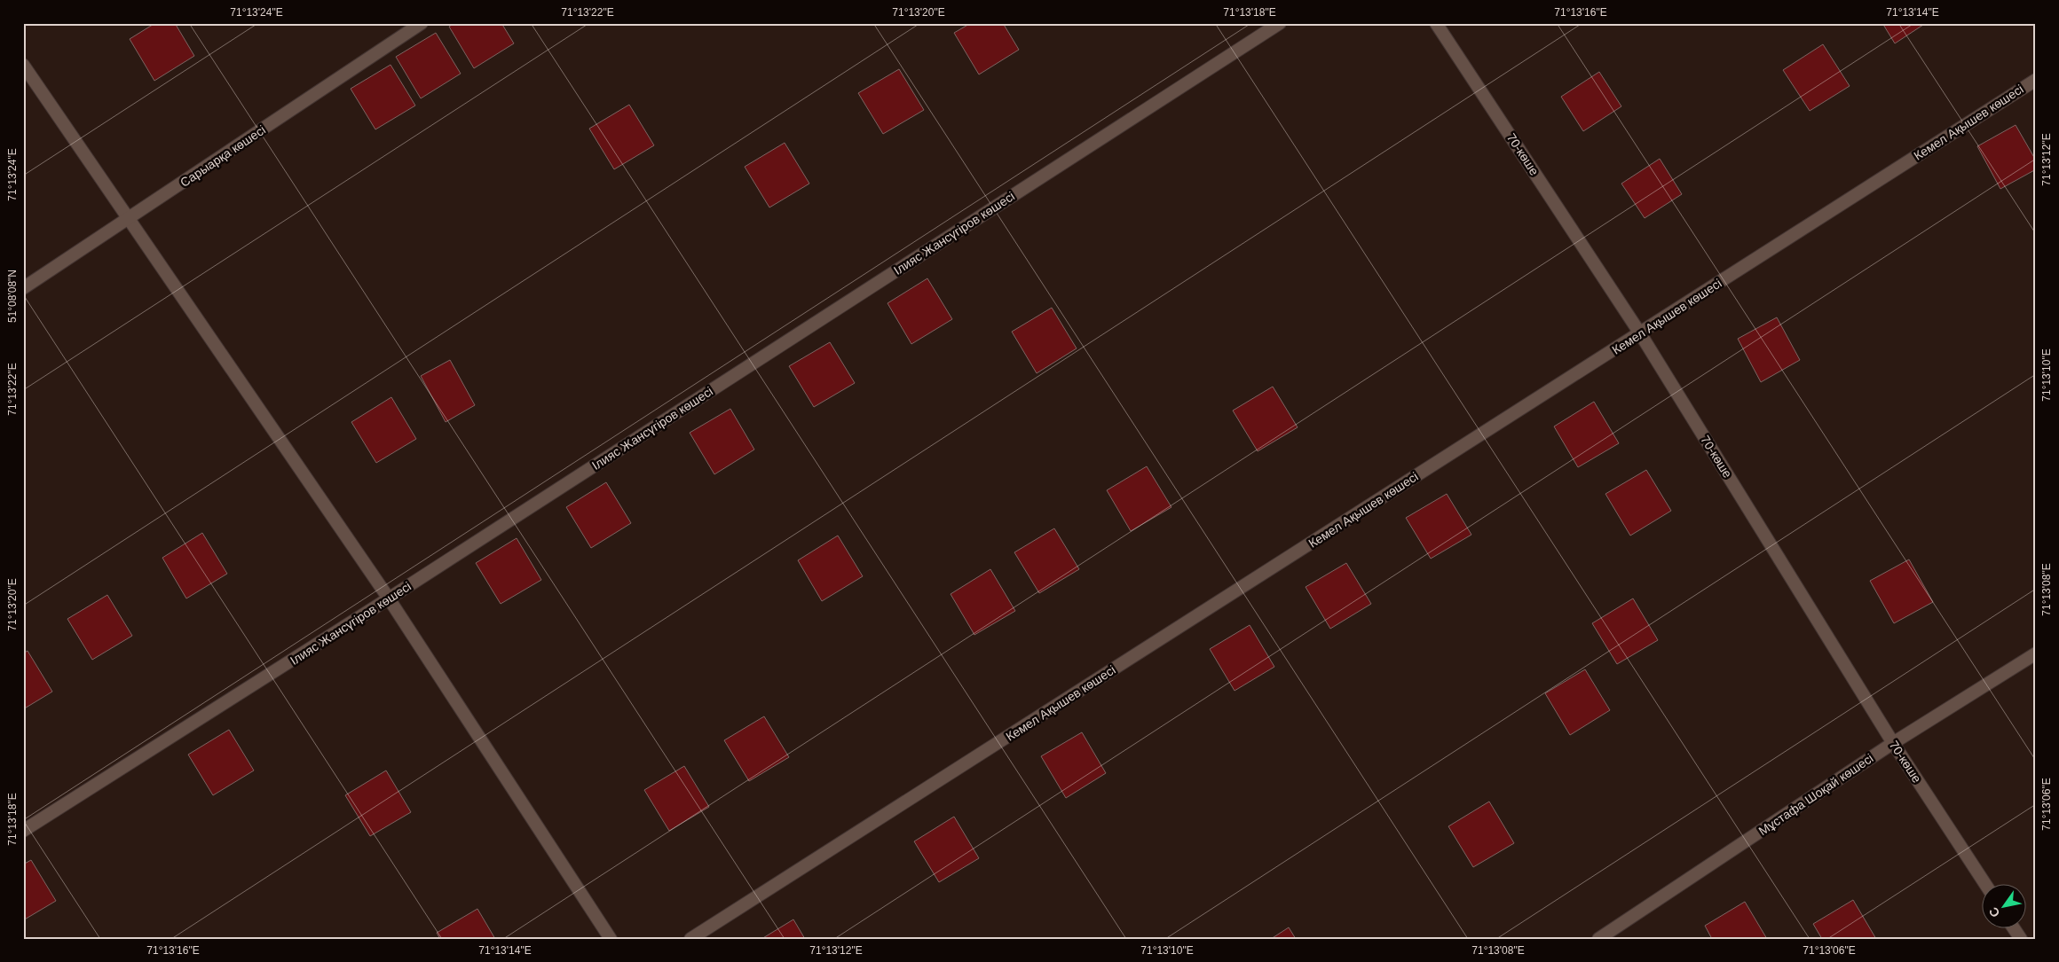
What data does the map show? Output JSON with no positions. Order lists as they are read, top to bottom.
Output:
{
  "streets": {
    "street": [
      "Кемел Ақышев көшесі",
      "70-көше",
      "Сарыарқа көшесі",
      "Ілияс Жансүгіров көшесі",
      "Мұстафа Шоқай көшесі"
    ]
  },
  "crossings": [
    ["Кемел Ақышев көшесі", "70-көше"],
    ["70-көше", "Мұстафа Шоқай көшесі"]
  ],
  "north": "bottom left",
  "coordinates": [
    "71°13'24\"E",
    "71°13'22\"E",
    "71°13'20\"E",
    "71°13'18\"E",
    "71°13'16\"E",
    "71°13'14\"E",
    "71°13'12\"E",
    "51°08'08\"N",
    "71°13'10\"E",
    "71°13'08\"E",
    "71°13'06\"E"
  ]
}
